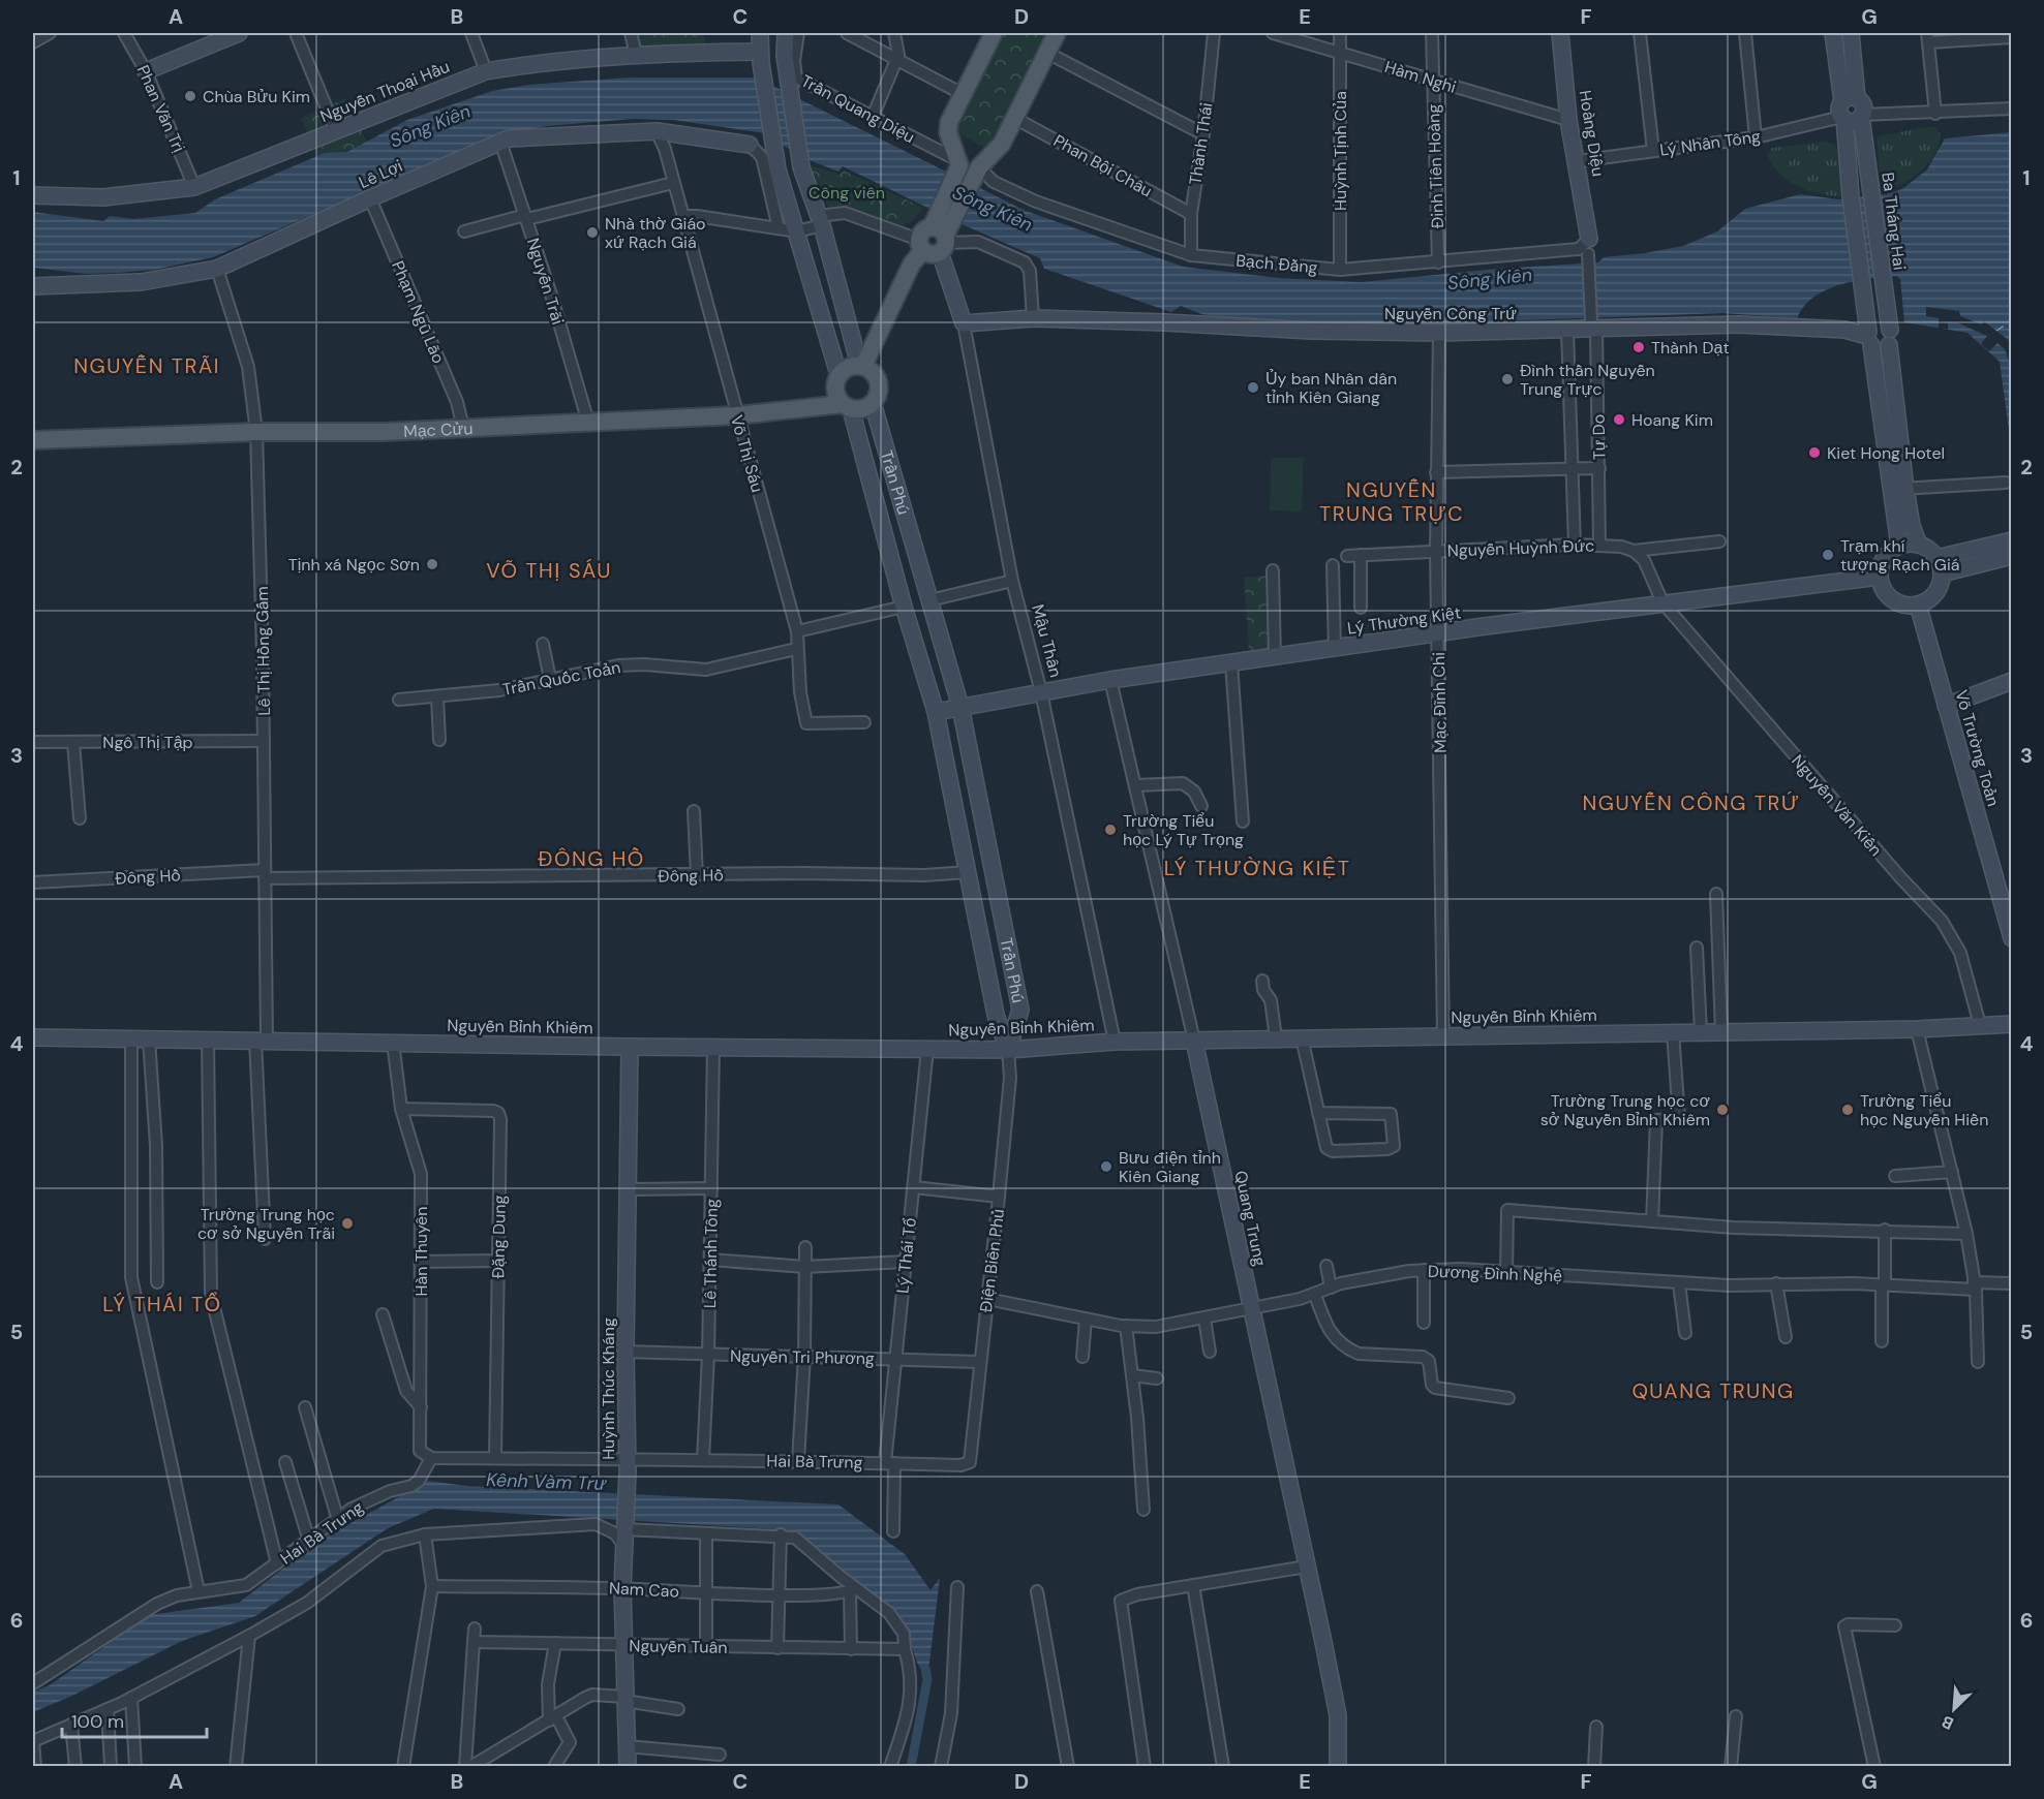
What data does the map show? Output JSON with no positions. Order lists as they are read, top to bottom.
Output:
{
  "streets": {
    "main road": ["Mạc Cửu", "Trần Phú"],
    "street": [
      "Hàm Nghi",
      "Nguyễn Thoại Hầu",
      "Phan Văn Trị",
      "Trần Quang Diệu",
      "Hoàng Diệu",
      "Lý Nhân Tông",
      "Thành Thái",
      "Huỳnh Tịnh Của",
      "Phan Bội Châu",
      "Đinh Tiên Hoàng",
      "Lê Lợi",
      "Ba Tháng Hai",
      "Bạch Đằng",
      "Nguyễn Trãi",
      "Phạm Ngũ Lão",
      "Nguyễn Công Trứ",
      "Tự Do",
      "Võ Thị Sáu",
      "Nguyễn Huỳnh Đức",
      "Lý Thường Kiệt",
      "Mậu Thân",
      "Lê Thị Hồng Gấm",
      "Trần Quốc Toản",
      "Mạc Đĩnh Chi",
      "Ngô Thị Tập",
      "Võ Trường Toản",
      "Nguyễn Văn Kiến",
      "Đông Hồ",
      "Nguyễn Bỉnh Khiêm",
      "Quang Trung",
      "Đặng Dung",
      "Hàn Thuyên",
      "Lê Thánh Tông",
      "Lý Thái Tổ",
      "Điện Biên Phủ",
      "Dương Đình Nghệ",
      "Nguyễn Tri Phương",
      "Huỳnh Thúc Kháng",
      "Hai Bà Trưng",
      "Nam Cao",
      "Nguyễn Tuân"
    ]
  },
  "crossings": [
    ["Hàm Nghi", "Hoàng Diệu"],
    ["Hàm Nghi", "Huỳnh Tịnh Của"],
    ["Hàm Nghi", "Đinh Tiên Hoàng"],
    ["Nguyễn Thoại Hầu", "Phan Văn Trị"],
    ["Nguyễn Thoại Hầu", "Trần Phú"],
    ["Hoàng Diệu", "Lý Nhân Tông"],
    ["Hoàng Diệu", "Bạch Đằng"],
    ["Hoàng Diệu", "Tự Do"],
    ["Lý Nhân Tông", "Ba Tháng Hai"],
    ["Thành Thái", "Phan Bội Châu"],
    ["Thành Thái", "Bạch Đằng"],
    ["Huỳnh Tịnh Của", "Bạch Đằng"],
    ["Đinh Tiên Hoàng", "Bạch Đằng"],
    ["Lê Lợi", "Nguyễn Trãi"],
    ["Lê Lợi", "Phạm Ngũ Lão"],
    ["Lê Lợi", "Võ Thị Sáu"],
    ["Lê Lợi", "Lê Thị Hồng Gấm"],
    ["Ba Tháng Hai", "Lý Thường Kiệt"],
    ["Ba Tháng Hai", "Võ Trường Toản"],
    ["Bạch Đằng", "Tự Do"],
    ["Nguyễn Trãi", "Mạc Cửu"],
    ["Phạm Ngũ Lão", "Mạc Cửu"],
    ["Nguyễn Công Trứ", "Tự Do"],
    ["Nguyễn Công Trứ", "Mậu Thân"],
    ["Nguyễn Công Trứ", "Mạc Đĩnh Chi"],
    ["Mạc Cửu", "Võ Thị Sáu"],
    ["Mạc Cửu", "Trần Phú"],
    ["Mạc Cửu", "Lê Thị Hồng Gấm"],
    ["Tự Do", "Nguyễn Huỳnh Đức"],
    ["Võ Thị Sáu", "Trần Quốc Toản"],
    ["Trần Phú", "Lý Thường Kiệt"],
    ["Trần Phú", "Đông Hồ"],
    ["Trần Phú", "Nguyễn Bỉnh Khiêm"],
    ["Trần Phú", "Điện Biên Phủ"],
    ["Nguyễn Huỳnh Đức", "Mạc Đĩnh Chi"],
    ["Lý Thường Kiệt", "Mậu Thân"],
    ["Lý Thường Kiệt", "Mạc Đĩnh Chi"],
    ["Lý Thường Kiệt", "Võ Trường Toản"],
    ["Lý Thường Kiệt", "Nguyễn Văn Kiến"],
    ["Lý Thường Kiệt", "Quang Trung"],
    ["Mậu Thân", "Nguyễn Bỉnh Khiêm"],
    ["Lê Thị Hồng Gấm", "Ngô Thị Tập"],
    ["Lê Thị Hồng Gấm", "Đông Hồ"],
    ["Lê Thị Hồng Gấm", "Nguyễn Bỉnh Khiêm"],
    ["Mạc Đĩnh Chi", "Nguyễn Bỉnh Khiêm"],
    ["Nguyễn Văn Kiến", "Nguyễn Bỉnh Khiêm"],
    ["Nguyễn Bỉnh Khiêm", "Quang Trung"],
    ["Nguyễn Bỉnh Khiêm", "Hàn Thuyên"],
    ["Nguyễn Bỉnh Khiêm", "Lê Thánh Tông"],
    ["Nguyễn Bỉnh Khiêm", "Lý Thái Tổ"],
    ["Nguyễn Bỉnh Khiêm", "Điện Biên Phủ"],
    ["Nguyễn Bỉnh Khiêm", "Huỳnh Thúc Kháng"],
    ["Quang Trung", "Dương Đình Nghệ"],
    ["Đặng Dung", "Hàn Thuyên"],
    ["Đặng Dung", "Hai Bà Trưng"],
    ["Hàn Thuyên", "Hai Bà Trưng"],
    ["Lê Thánh Tông", "Nguyễn Tri Phương"],
    ["Lê Thánh Tông", "Hai Bà Trưng"],
    ["Lý Thái Tổ", "Nguyễn Tri Phương"],
    ["Lý Thái Tổ", "Hai Bà Trưng"],
    ["Điện Biên Phủ", "Dương Đình Nghệ"],
    ["Điện Biên Phủ", "Nguyễn Tri Phương"],
    ["Điện Biên Phủ", "Hai Bà Trưng"],
    ["Nguyễn Tri Phương", "Huỳnh Thúc Kháng"],
    ["Huỳnh Thúc Kháng", "Hai Bà Trưng"],
    ["Huỳnh Thúc Kháng", "Nam Cao"],
    ["Huỳnh Thúc Kháng", "Nguyễn Tuân"]
  ],
  "districts": [
    "NGUYỄN TRÃI",
    "NGUYỄN TRUNG TRỰC",
    "VÕ THỊ SÁU",
    "NGUYỄN CÔNG TRỨ",
    "ĐÔNG HỒ",
    "LÝ THƯỜNG KIỆT",
    "LÝ THÁI TỔ",
    "QUANG TRUNG"
  ],
  "water": ["Sông Kiên", "Kênh Vàm Trư"],
  "parks": ["Công viên"],
  "places": [
    "Chùa Bửu Kim",
    "Nhà thờ Giáo xứ Rạch Giá",
    "Thành Dạt",
    "Đình thần Nguyễn Trung Trực",
    "Ủy ban Nhân dân tỉnh Kiên Giang",
    "Hoang Kim",
    "Kiet Hong Hotel",
    "Trạm khí tượng Rạch Giá",
    "Tịnh xá Ngọc Sơn",
    "Trường Tiểu học Lý Tự Trọng",
    "Trường Trung học cơ sở Nguyễn Bỉnh Khiêm",
    "Trường Tiểu học Nguyễn Hiền",
    "Bưu điện tỉnh Kiên Giang",
    "Trường Trung học cơ sở Nguyễn Trãi"
  ],
  "scale_bar": "100 m",
  "north": "bottom left",
  "grid": {
    "columns": [
      "A",
      "B",
      "C",
      "D",
      "E",
      "F",
      "G"
    ],
    "rows": [
      "1",
      "2",
      "3",
      "4",
      "5",
      "6"
    ]
  }
}
